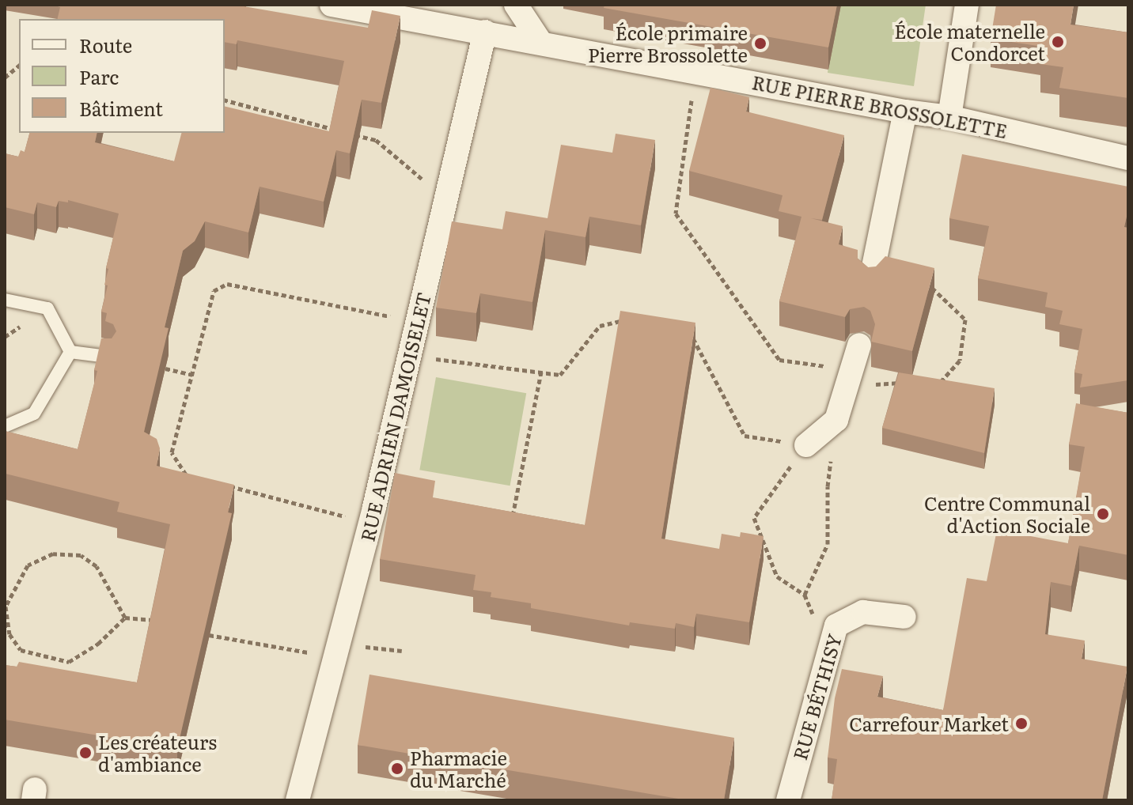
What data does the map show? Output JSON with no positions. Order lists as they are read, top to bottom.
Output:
{
  "streets": {
    "street": ["RUE PIERRE BROSSOLETTE", "RUE ADRIEN DAMOISELET", "RUE BÉTHISY"]
  },
  "crossings": [
    ["RUE PIERRE BROSSOLETTE", "RUE ADRIEN DAMOISELET"]
  ],
  "places": [
    "École maternelle Condorcet",
    "École primaire Pierre Brossolette",
    "Centre Communal d'Action Sociale",
    "Carrefour Market",
    "Les créateurs d'ambiance",
    "Pharmacie du Marché"
  ],
  "legend": ["Route", "Parc", "Bâtiment"]
}
